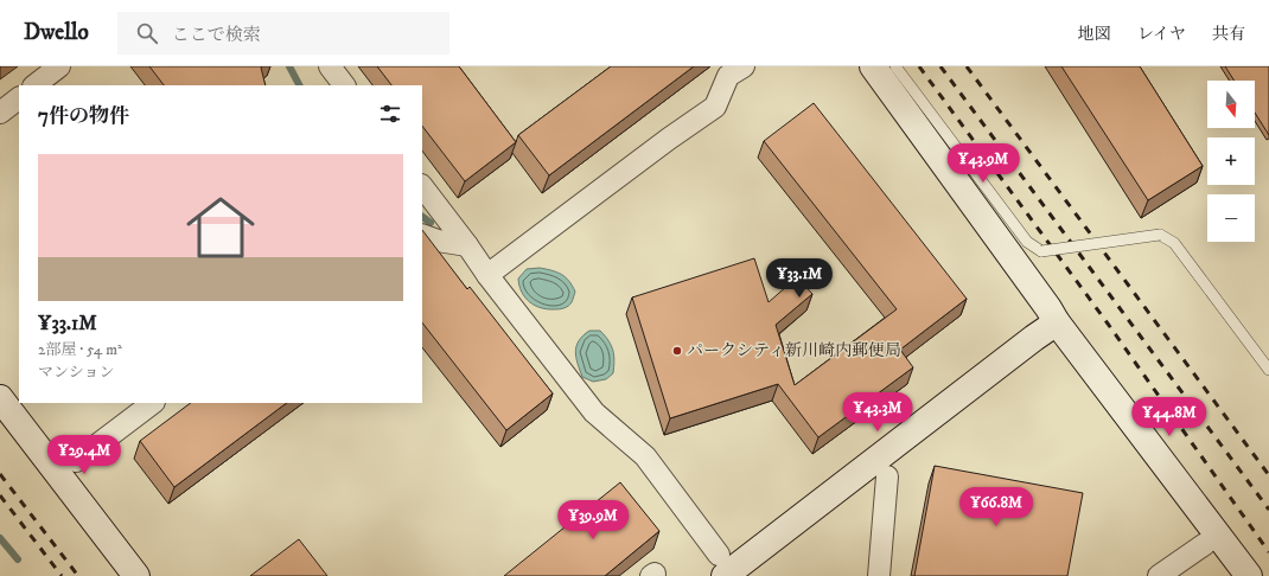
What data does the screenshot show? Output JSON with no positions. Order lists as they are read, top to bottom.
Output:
{
  "places": ["パークシティ新川崎内郵便局"],
  "north": "bottom",
  "page": {
    "header": "Dwello",
    "search": "ここで検索",
    "nav": ["地図", "レイヤ", "共有"],
    "map_buttons": ["+", "−"],
    "heading": "7件の物件",
    "list": [
      {
        "name": "¥33.1M",
        "note": "2部屋 · 54 m² · マンション"
      }
    ],
    "price": [
      "¥43.9M",
      "¥33.1M",
      "¥43.3M",
      "¥44.8M",
      "¥29.4M",
      "¥66.8M",
      "¥39.9M"
    ]
  }
}
